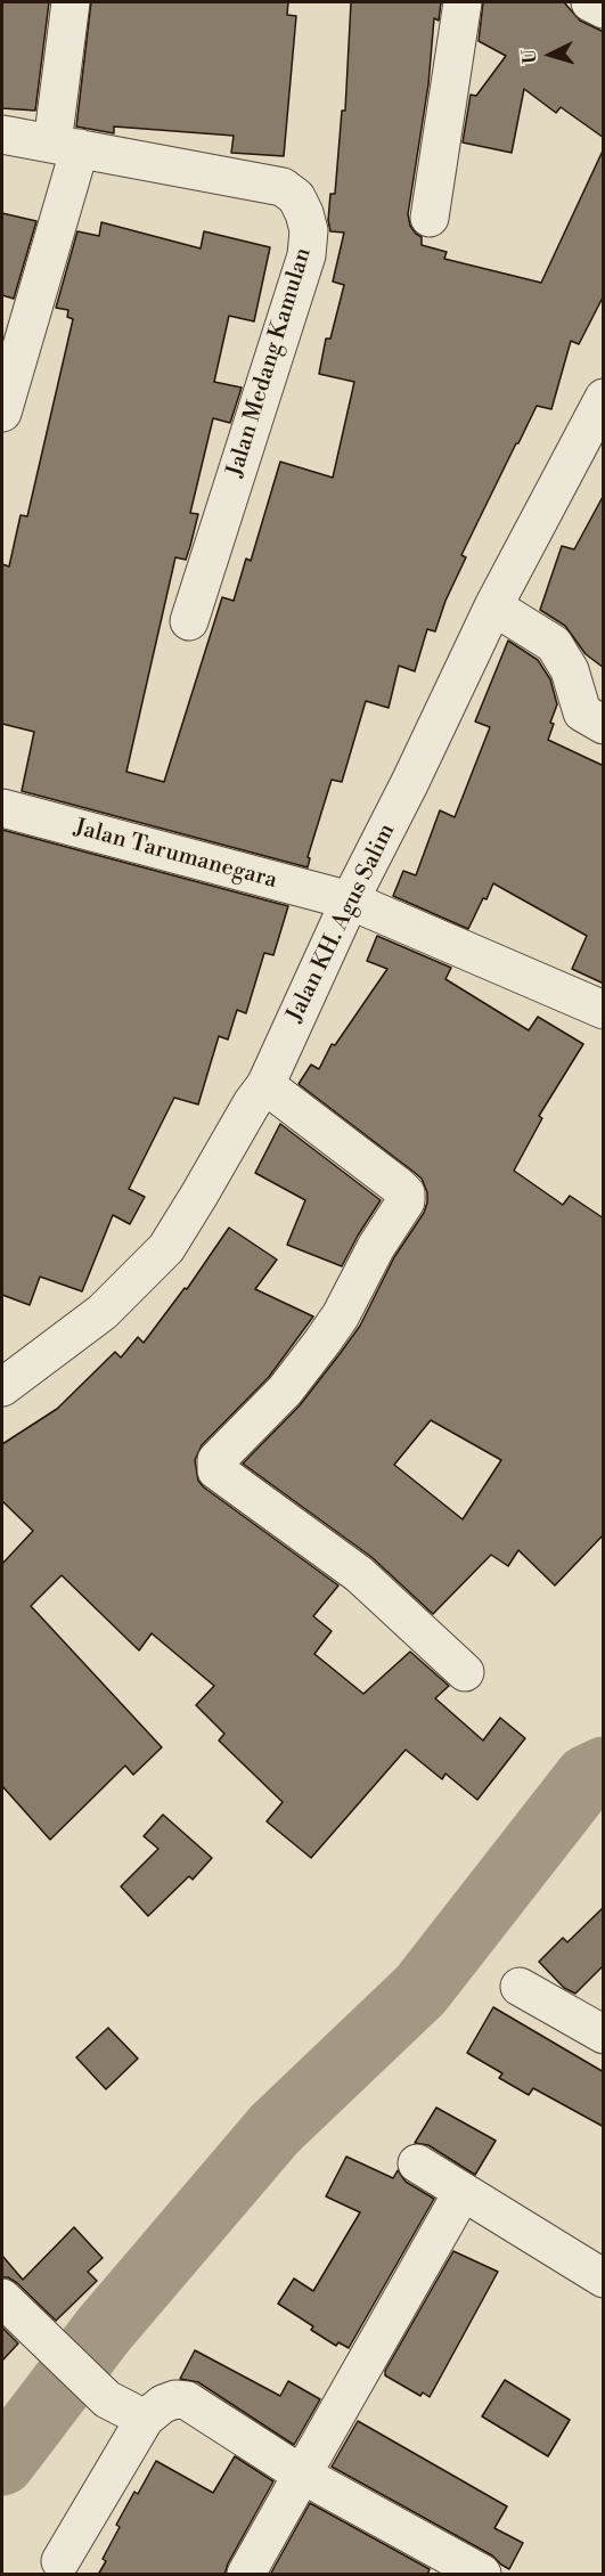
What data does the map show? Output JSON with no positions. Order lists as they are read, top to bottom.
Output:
{
  "streets": {
    "street": ["Jalan Medang Kamulan", "Jalan Tarumanegara", "Jalan KH. Agus Salim"]
  },
  "crossings": [
    ["Jalan Tarumanegara", "Jalan KH. Agus Salim"]
  ],
  "north": "left"
}
